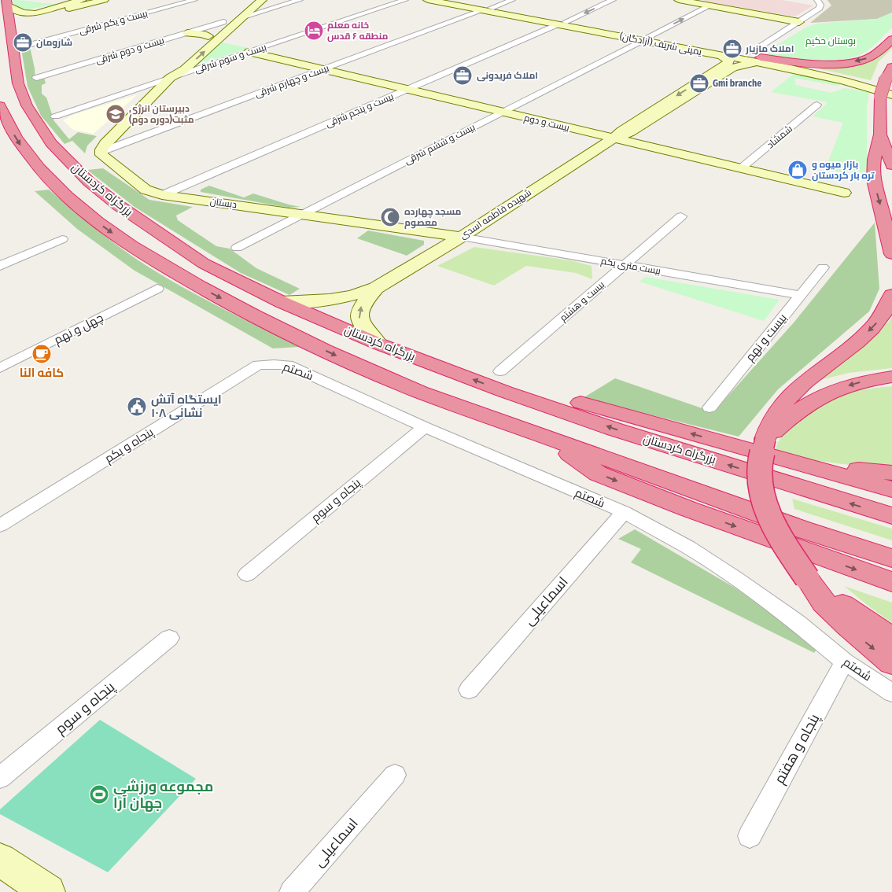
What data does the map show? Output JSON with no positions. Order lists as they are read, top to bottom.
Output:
{
  "streets": {
    "highway": ["بزرگراه کردستان"],
    "street": [
      "بیست و یکم شرقی",
      "یمینی شریف (آزادگان)",
      "بیست و دوم شرقی",
      "بیست و سوم شرقی",
      "بیست و چهارم شرقی",
      "بیست و پنجم شرقی",
      "بیست و دوم",
      "شمشاد",
      "بیست و ششم شرقی",
      "دبستان",
      "شهیده فاطمه اسدی",
      "بیست متری یکم",
      "بیست و هشتم",
      "چهل و نهم",
      "بیست و نهم",
      "شصتم",
      "پنجاه و یکم",
      "پنجاه و سوم",
      "اسماعیلی",
      "پنجاه و هفتم"
    ]
  },
  "crossings": [
    ["یمینی شریف (آزادگان)", "بیست و چهارم شرقی"],
    ["یمینی شریف (آزادگان)", "بیست و پنجم شرقی"],
    ["یمینی شریف (آزادگان)", "بیست و ششم شرقی"],
    ["یمینی شریف (آزادگان)", "شهیده فاطمه اسدی"],
    ["بیست و سوم شرقی", "بیست و دوم"],
    ["بیست و چهارم شرقی", "بیست و دوم"],
    ["بیست و چهارم شرقی", "دبستان"],
    ["بیست و پنجم شرقی", "بیست و دوم"],
    ["بیست و پنجم شرقی", "دبستان"],
    ["بیست و دوم", "شمشاد"],
    ["بیست و دوم", "بیست و ششم شرقی"],
    ["بیست و دوم", "شهیده فاطمه اسدی"],
    ["بیست و ششم شرقی", "دبستان"],
    ["دبستان", "شهیده فاطمه اسدی"],
    ["دبستان", "بیست متری یکم"],
    ["شهیده فاطمه اسدی", "بیست متری یکم"],
    ["بیست متری یکم", "بیست و هشتم"],
    ["بیست متری یکم", "بیست و نهم"],
    ["شصتم", "پنجاه و یکم"],
    ["شصتم", "پنجاه و سوم"],
    ["شصتم", "اسماعیلی"],
    ["شصتم", "پنجاه و هفتم"]
  ],
  "parks": ["بوستان حکیم"],
  "places": {
    "hotel": ["خانه معلم منطقه ۶ قدس"],
    "office": [
      "شارومان",
      "املاک مازیار",
      "املاک فریدونی",
      "Gmi branche"
    ],
    "school or university": ["دبیرستان انرژی مثبت(دوره دوم)"],
    "shop": ["بازار میوه و تره بار کردستان"],
    "mosque": ["مسجد چهارده معصوم"],
    "cafe": ["کافه النا"],
    "public building": ["ایستگاه آتش نشانی ۱۰۸"],
    "sports": ["مجموعه ورزشی جهان آرا"]
  }
}
